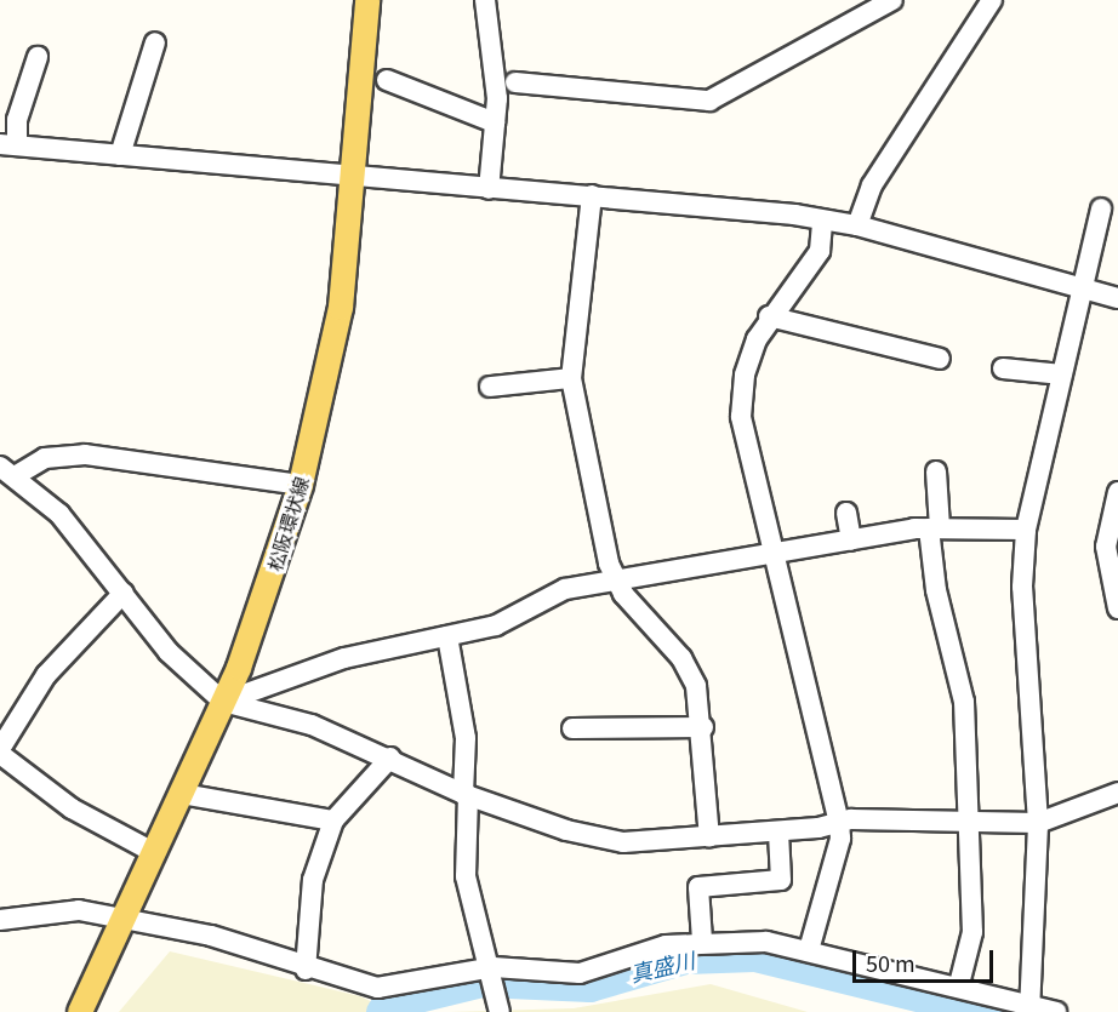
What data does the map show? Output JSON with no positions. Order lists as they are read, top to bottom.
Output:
{
  "streets": {
    "main road": ["松阪環状線"]
  },
  "water": ["真盛川"],
  "scale_bar": "50 m"
}
